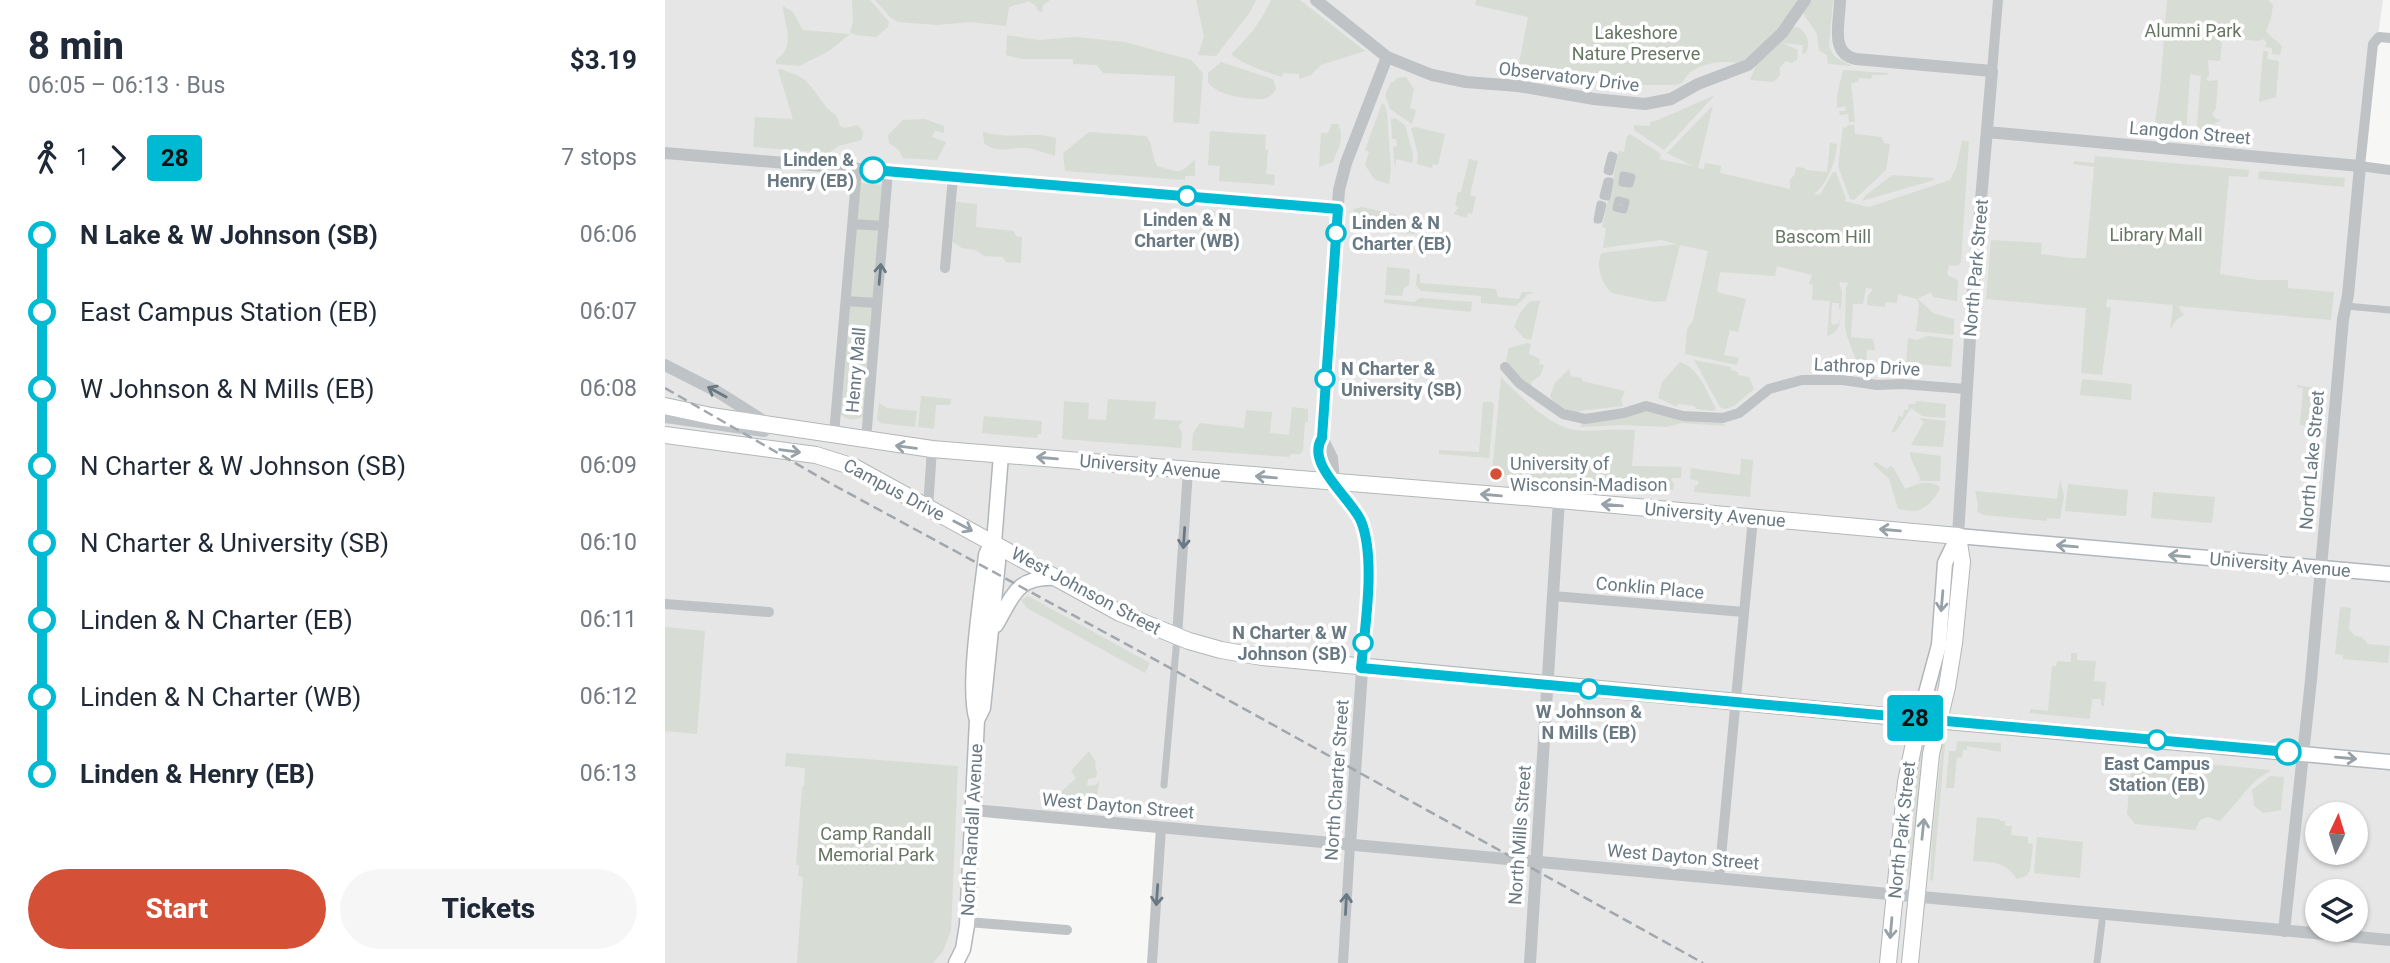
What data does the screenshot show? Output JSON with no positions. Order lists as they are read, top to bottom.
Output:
{
  "streets": {
    "main road": [
      "North Park Street",
      "University Avenue",
      "Campus Drive",
      "West Johnson Street",
      "North Randall Avenue"
    ],
    "street": [
      "Observatory Drive",
      "Langdon Street",
      "Lathrop Drive",
      "Henry Mall",
      "North Lake Street",
      "Conklin Place",
      "North Charter Street",
      "West Dayton Street",
      "North Mills Street"
    ]
  },
  "crossings": [
    ["Observatory Drive", "North Charter Street"],
    ["Langdon Street", "North Park Street"],
    ["Langdon Street", "North Lake Street"],
    ["North Park Street", "Lathrop Drive"],
    ["North Park Street", "University Avenue"],
    ["North Park Street", "West Johnson Street"],
    ["North Park Street", "West Dayton Street"],
    ["Henry Mall", "University Avenue"],
    ["Henry Mall", "Campus Drive"],
    ["North Lake Street", "University Avenue"],
    ["North Lake Street", "West Johnson Street"],
    ["North Lake Street", "West Dayton Street"],
    ["University Avenue", "Campus Drive"],
    ["University Avenue", "North Charter Street"],
    ["University Avenue", "North Mills Street"],
    ["Campus Drive", "West Johnson Street"],
    ["Campus Drive", "North Randall Avenue"],
    ["Conklin Place", "North Mills Street"],
    ["West Johnson Street", "North Charter Street"],
    ["West Johnson Street", "North Randall Avenue"],
    ["West Johnson Street", "North Mills Street"],
    ["North Charter Street", "West Dayton Street"],
    ["West Dayton Street", "North Randall Avenue"],
    ["West Dayton Street", "North Mills Street"]
  ],
  "one_way": ["University Avenue"],
  "parks": [
    "Alumni Park",
    "Lakeshore Nature Preserve",
    "Library Mall",
    "Bascom Hill",
    "Camp Randall Memorial Park"
  ],
  "places": [
    "Linden & Henry (EB)",
    "Linden & N Charter (WB)",
    "Linden & N Charter (EB)",
    "N Charter & University (SB)",
    "University of Wisconsin-Madison",
    "N Charter & W Johnson (SB)",
    "W Johnson & N Mills (EB)",
    "East Campus Station (EB)"
  ],
  "lines": ["bus line 28"],
  "north": "top",
  "page": {
    "heading": ["8 min", "06:05 – 06:13 · Bus", "$3.19"],
    "on_map": "28",
    "legs": ["1", "28", "7 stops"],
    "list": [
      {
        "name": "N Lake & W Johnson (SB)",
        "value": "06:06"
      },
      {
        "name": "East Campus Station (EB)",
        "value": "06:07"
      },
      {
        "name": "W Johnson & N Mills (EB)",
        "value": "06:08"
      },
      {
        "name": "N Charter & W Johnson (SB)",
        "value": "06:09"
      },
      {
        "name": "N Charter & University (SB)",
        "value": "06:10"
      },
      {
        "name": "Linden & N Charter (EB)",
        "value": "06:11"
      },
      {
        "name": "Linden & N Charter (WB)",
        "value": "06:12"
      },
      {
        "name": "Linden & Henry (EB)",
        "value": "06:13"
      }
    ],
    "buttons": ["Start", "Tickets"]
  }
}
